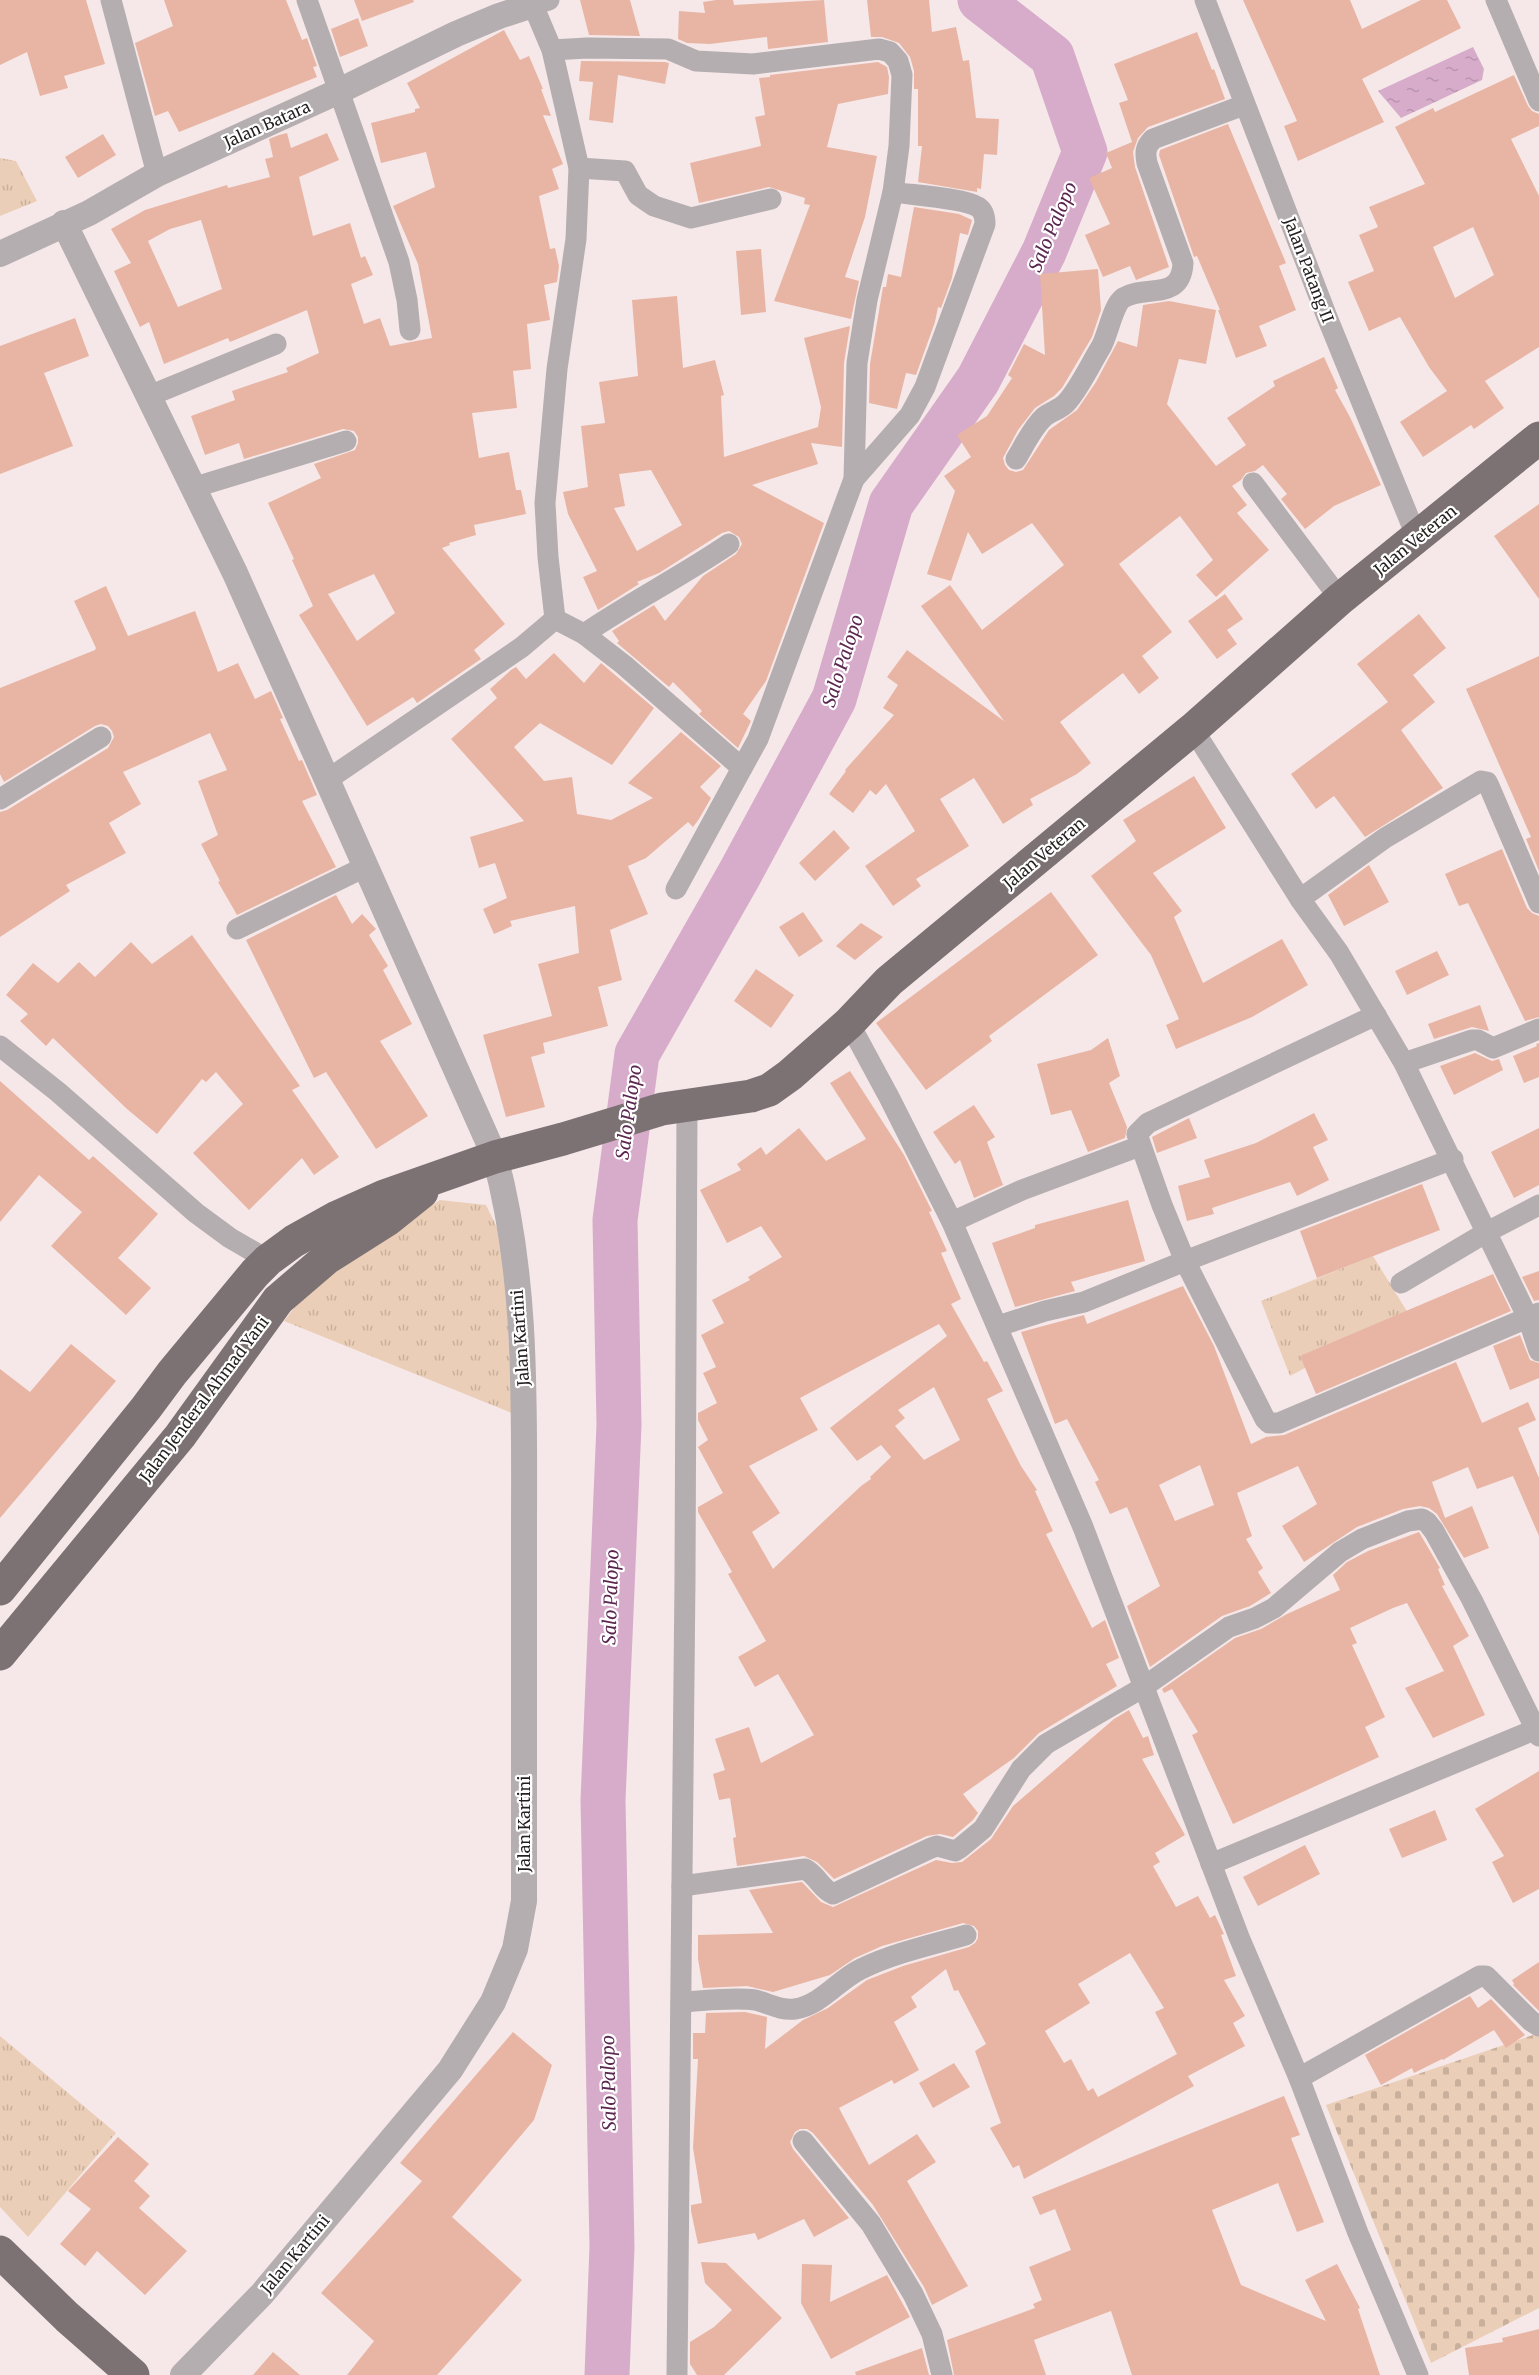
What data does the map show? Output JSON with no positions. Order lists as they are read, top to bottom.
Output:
{
  "streets": {
    "highway": ["Jalan Veteran", "Jalan Jenderal Ahmad Yani"],
    "street": ["Jalan Batara", "Jalan Patang II", "Jalan Kartini"]
  },
  "crossings": [
    ["Jalan Batara", "Jalan Kartini"],
    ["Jalan Patang II", "Jalan Veteran"],
    ["Jalan Veteran", "Jalan Kartini"],
    ["Jalan Veteran", "Jalan Jenderal Ahmad Yani"],
    ["Jalan Kartini", "Jalan Jenderal Ahmad Yani"]
  ],
  "water": ["Salo Palopo"]
}
